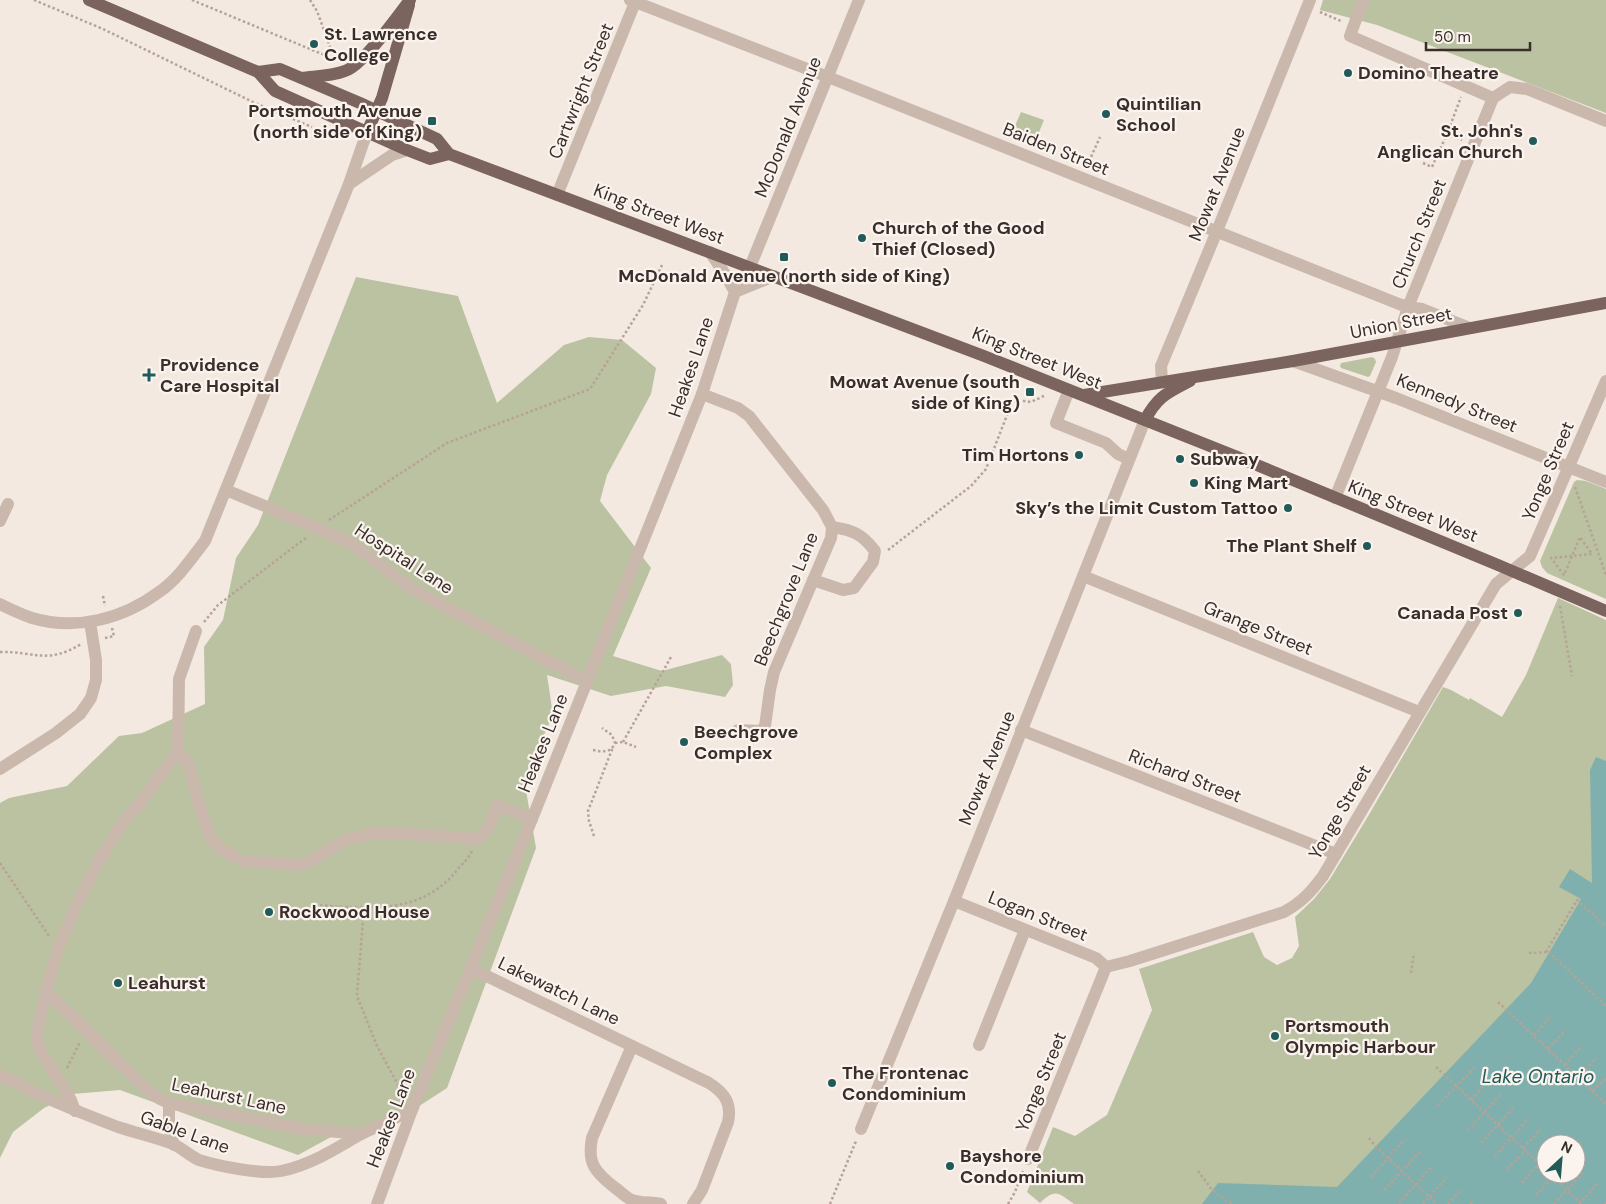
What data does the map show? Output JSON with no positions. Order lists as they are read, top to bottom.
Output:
{
  "streets": {
    "main road": ["King Street West", "Union Street"],
    "street": [
      "Cartwright Street",
      "McDonald Avenue",
      "Baiden Street",
      "Mowat Avenue",
      "Church Street",
      "Heakes Lane",
      "Kennedy Street",
      "Yonge Street",
      "Hospital Lane",
      "Beechgrove Lane",
      "Grange Street",
      "Richard Street",
      "Logan Street",
      "Lakewatch Lane",
      "Leahurst Lane",
      "Gable Lane"
    ]
  },
  "crossings": [
    ["Cartwright Street", "Baiden Street"],
    ["Cartwright Street", "King Street West"],
    ["McDonald Avenue", "Baiden Street"],
    ["McDonald Avenue", "King Street West"],
    ["Baiden Street", "Mowat Avenue"],
    ["Baiden Street", "Church Street"],
    ["Baiden Street", "Union Street"],
    ["Mowat Avenue", "King Street West"],
    ["Mowat Avenue", "Union Street"],
    ["Mowat Avenue", "Grange Street"],
    ["Mowat Avenue", "Richard Street"],
    ["Mowat Avenue", "Logan Street"],
    ["King Street West", "Church Street"],
    ["King Street West", "Union Street"],
    ["King Street West", "Yonge Street"],
    ["Church Street", "Union Street"],
    ["Church Street", "Kennedy Street"],
    ["Union Street", "Kennedy Street"],
    ["Heakes Lane", "Hospital Lane"],
    ["Heakes Lane", "Beechgrove Lane"],
    ["Heakes Lane", "Lakewatch Lane"],
    ["Kennedy Street", "Yonge Street"],
    ["Yonge Street", "Grange Street"],
    ["Yonge Street", "Richard Street"],
    ["Yonge Street", "Logan Street"],
    ["Leahurst Lane", "Gable Lane"]
  ],
  "water": ["Lake Ontario"],
  "places": {
    "other": [
      "St. Lawrence College",
      "Domino Theatre",
      "Quintilian School",
      "St. John's Anglican Church",
      "Church of the Good Thief (Closed)",
      "Tim Hortons",
      "Subway",
      "King Mart",
      "Sky’s the Limit Custom Tattoo",
      "The Plant Shelf",
      "Canada Post",
      "Beechgrove Complex",
      "Rockwood House",
      "Leahurst",
      "Portsmouth Olympic Harbour",
      "The Frontenac Condominium",
      "Bayshore Condominium"
    ],
    "transit": ["Portsmouth Avenue (north side of King)", "McDonald Avenue (north side of King)", "Mowat Avenue (south side of King)"],
    "health": ["Providence Care Hospital"]
  },
  "scale_bar": "50 m",
  "north": "top right"
}
